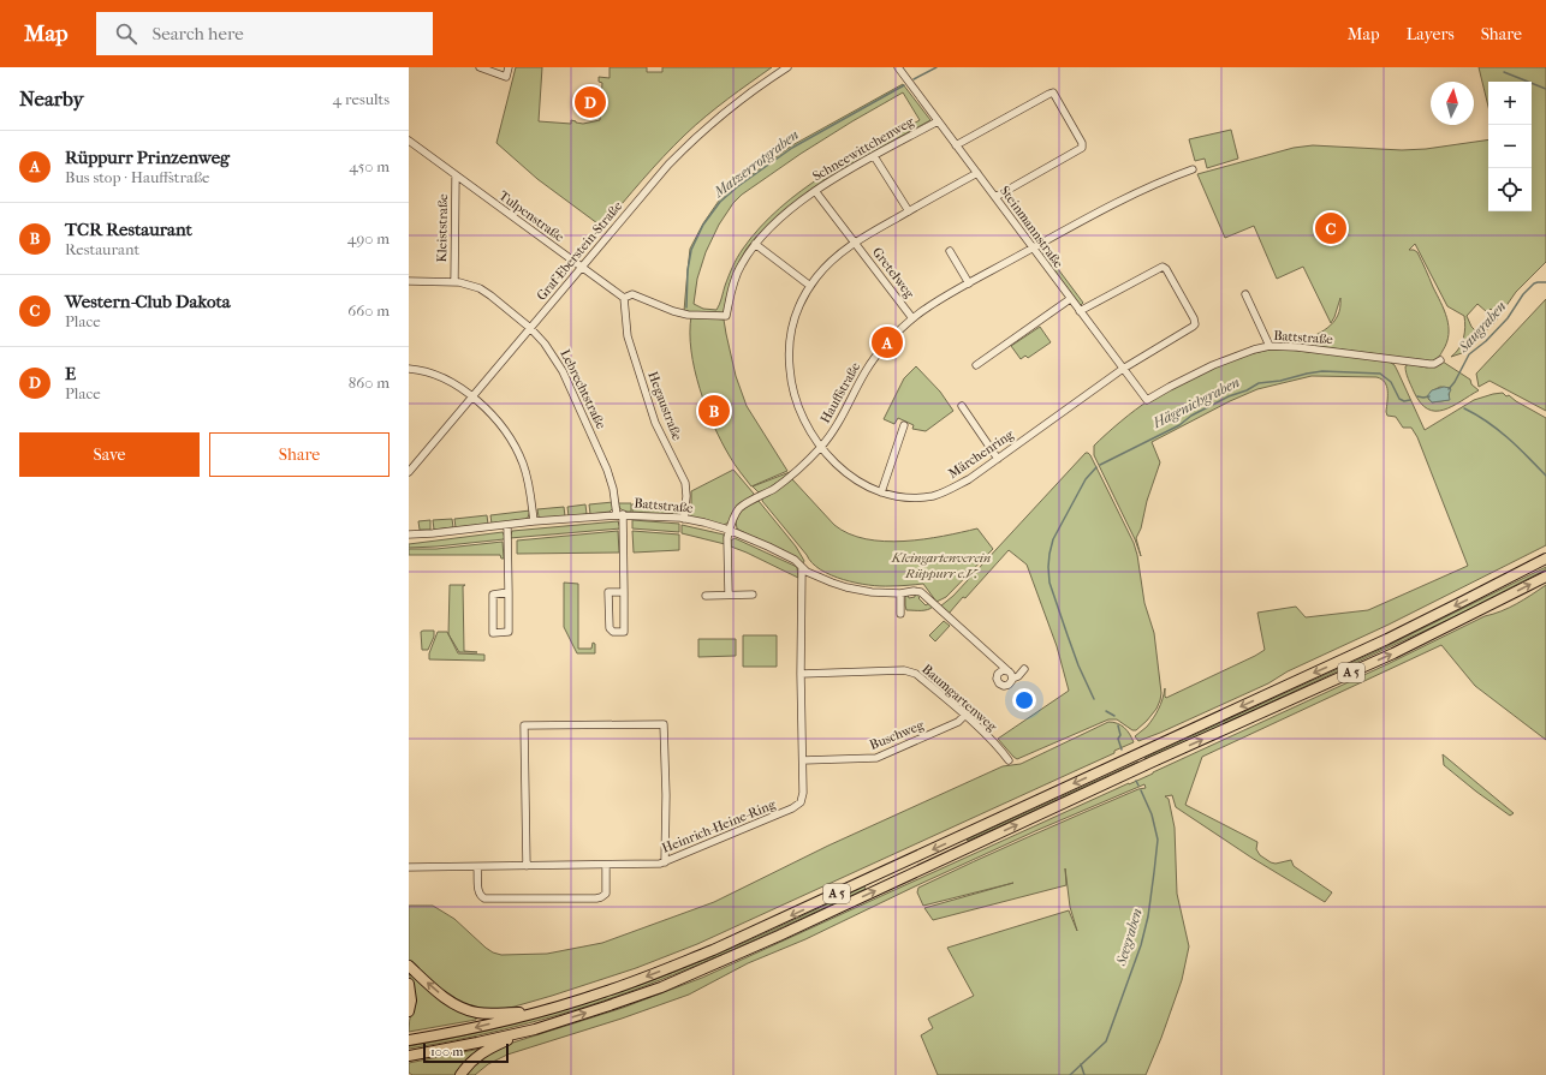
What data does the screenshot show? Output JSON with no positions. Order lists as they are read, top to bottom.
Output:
{
  "streets": {
    "highway": ["A 5"],
    "street": [
      "Schneewittchenweg",
      "Tulpenstraße",
      "Steinmannstraße",
      "Kleiststraße",
      "Graf-Eberstein-Straße",
      "Gretelweg",
      "Battstraße",
      "Lebrechtstraße",
      "Hauffstraße",
      "Hegaustraße",
      "Märchenring",
      "Baumgartenweg",
      "Buschweg",
      "Heinrich-Heine-Ring"
    ]
  },
  "crossings": [
    ["Schneewittchenweg", "Tulpenstraße"],
    ["Schneewittchenweg", "Steinmannstraße"],
    ["Schneewittchenweg", "Gretelweg"],
    ["Tulpenstraße", "Kleiststraße"],
    ["Tulpenstraße", "Graf-Eberstein-Straße"],
    ["Tulpenstraße", "Hegaustraße"],
    ["Steinmannstraße", "Battstraße"],
    ["Steinmannstraße", "Hauffstraße"],
    ["Steinmannstraße", "Märchenring"],
    ["Kleiststraße", "Lebrechtstraße"],
    ["Graf-Eberstein-Straße", "Lebrechtstraße"],
    ["Gretelweg", "Hauffstraße"],
    ["Gretelweg", "Märchenring"],
    ["Battstraße", "Lebrechtstraße"],
    ["Battstraße", "Hauffstraße"],
    ["Battstraße", "Hegaustraße"],
    ["Battstraße", "Heinrich-Heine-Ring"],
    ["Hauffstraße", "Märchenring"],
    ["Baumgartenweg", "Buschweg"],
    ["Baumgartenweg", "Heinrich-Heine-Ring"],
    ["Buschweg", "Heinrich-Heine-Ring"]
  ],
  "water": [
    "Matzerrotgraben",
    "Saugraben",
    "Hägenichgraben",
    "Seegraben"
  ],
  "parks": ["Kleingartenverein Rüppurr e.V."],
  "scale_bar": "100 m",
  "north": "top",
  "page": {
    "header": "Map",
    "search": "Search here",
    "nav": ["Map", "Layers", "Share"],
    "heading": ["Nearby", "4 results"],
    "map_buttons": ["+", "−"],
    "pins": [
      "D",
      "C",
      "A",
      "B"
    ],
    "list": [
      {
        "mark": "A",
        "name": "Rüppurr Prinzenweg",
        "note": "Bus stop · Hauffstraße",
        "value": "450 m"
      },
      {
        "mark": "B",
        "name": "TCR Restaurant",
        "note": "Restaurant",
        "value": "490 m"
      },
      {
        "mark": "C",
        "name": "Western-Club Dakota",
        "note": "Place",
        "value": "660 m"
      },
      {
        "mark": "D",
        "name": "E",
        "note": "Place",
        "value": "860 m"
      }
    ],
    "buttons": ["Save", "Share"],
    "scale": "100 m"
  }
}
